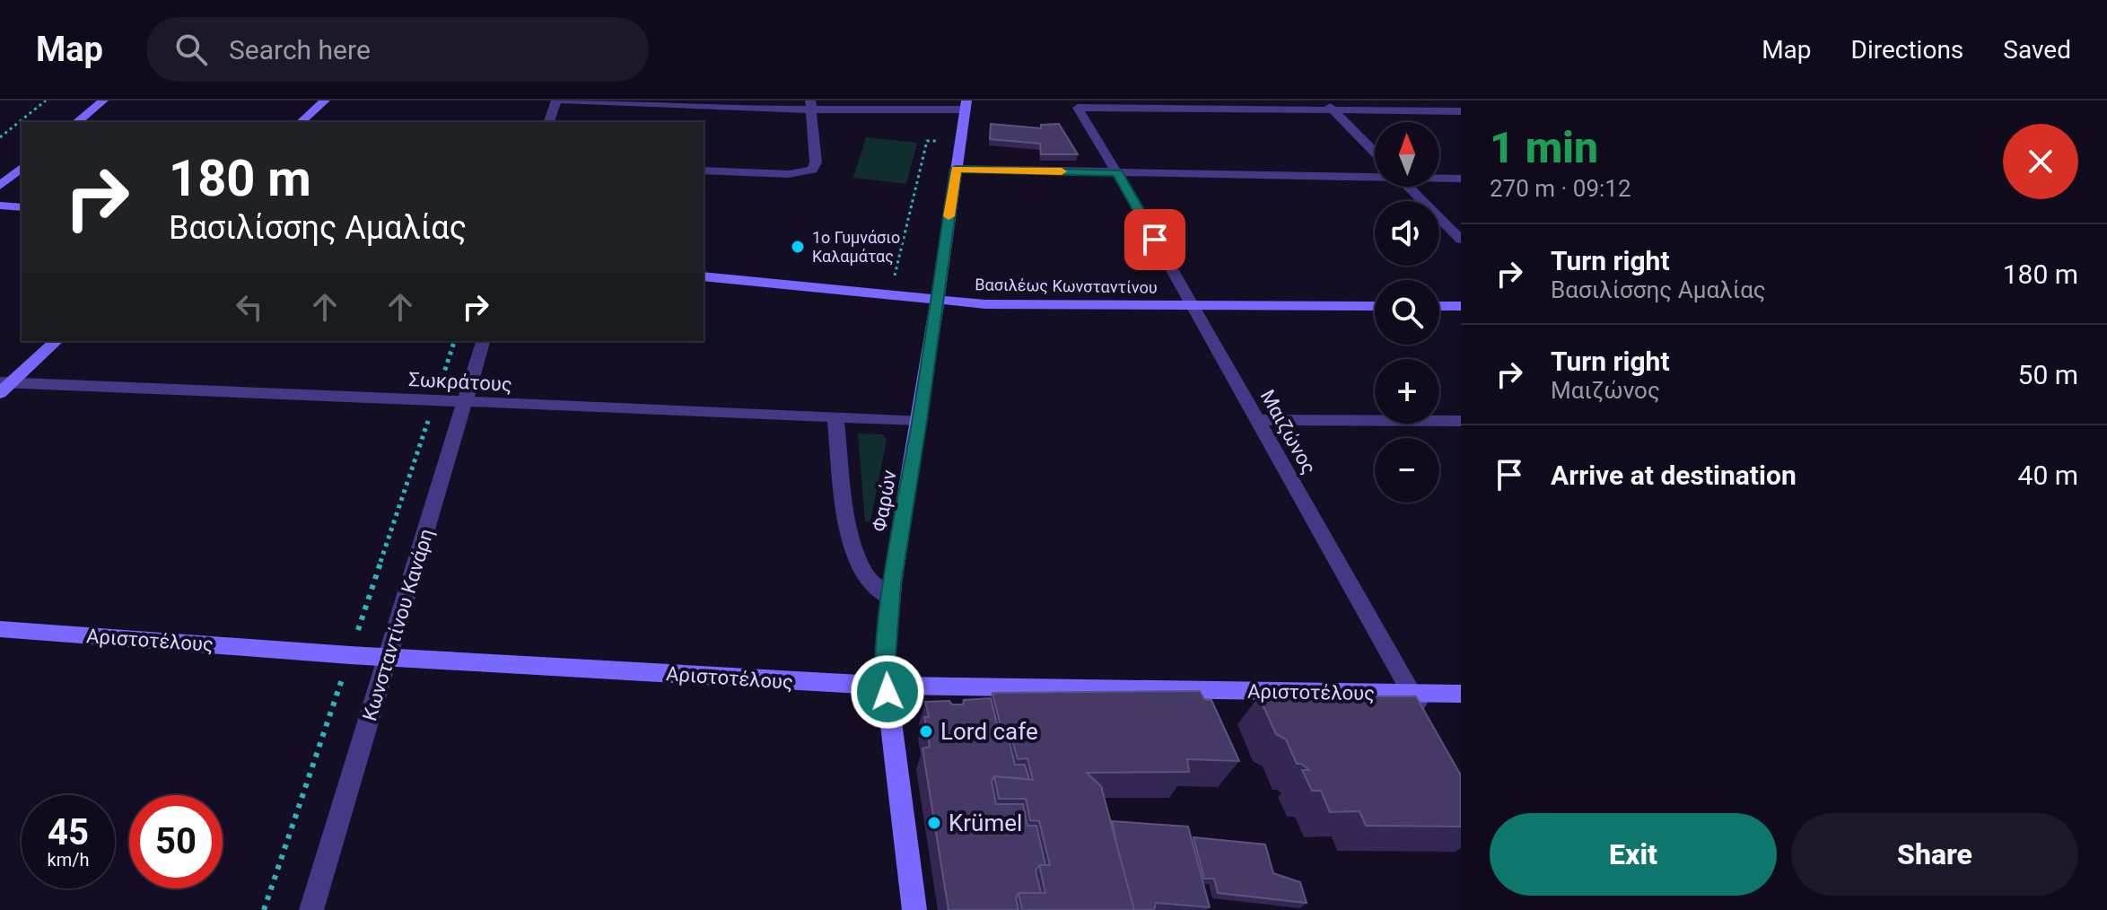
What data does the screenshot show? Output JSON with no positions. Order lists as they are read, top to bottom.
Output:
{
  "streets": {
    "street": [
      "Βασιλέως Κωνσταντίνου",
      "Σωκράτους",
      "Μαιζώνος",
      "Φαρών",
      "Κωνσταντίνου Κανάρη",
      "Αριστοτέλους"
    ]
  },
  "crossings": [
    ["Βασιλέως Κωνσταντίνου", "Μαιζώνος"],
    ["Βασιλέως Κωνσταντίνου", "Φαρών"],
    ["Σωκράτους", "Φαρών"],
    ["Σωκράτους", "Κωνσταντίνου Κανάρη"],
    ["Μαιζώνος", "Αριστοτέλους"],
    ["Φαρών", "Αριστοτέλους"],
    ["Κωνσταντίνου Κανάρη", "Αριστοτέλους"]
  ],
  "places": ["1ο Γυμνάσιο Καλαμάτας", "Lord cafe", "Krümel"],
  "north": "top",
  "page": {
    "header": "Map",
    "search": "Search here",
    "nav": ["Map", "Directions", "Saved"],
    "heading": ["1 min", "270 m · 09:12"],
    "map_buttons": ["+", "−"],
    "turn": ["180 m", "Βασιλίσσης Αμαλίας"],
    "list": [
      {
        "name": "Turn right",
        "note": "Βασιλίσσης Αμαλίας",
        "value": "180 m"
      },
      {
        "name": "Turn right",
        "note": "Μαιζώνος",
        "value": "50 m"
      },
      {
        "name": "Arrive at destination",
        "value": "40 m"
      }
    ],
    "speed": "45 km/h",
    "limit": "50",
    "buttons": ["Exit", "Share"]
  }
}
